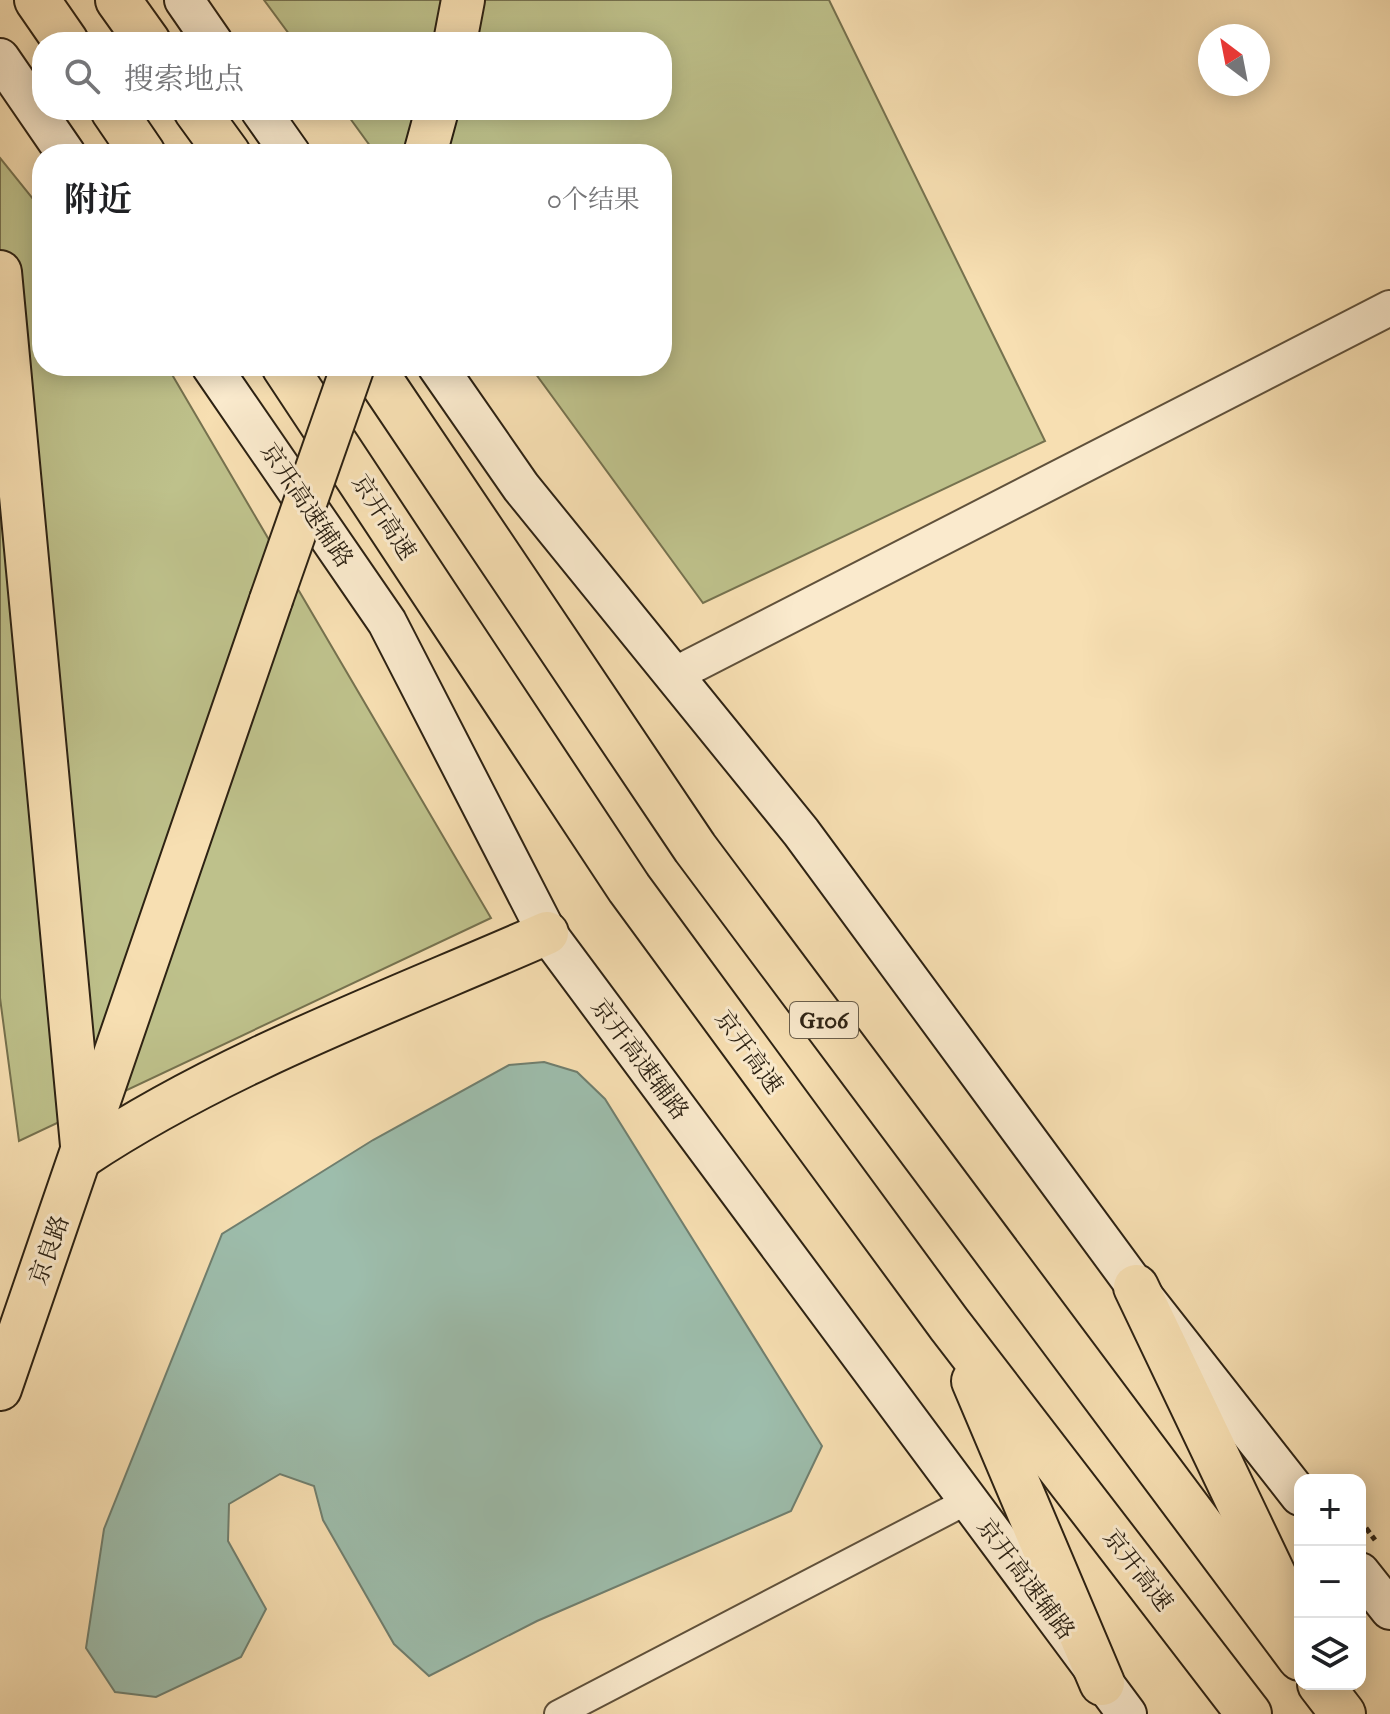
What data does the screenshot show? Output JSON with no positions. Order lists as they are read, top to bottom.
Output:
{
  "streets": {
    "highway": ["京开高速", "G106"],
    "main road": ["京开高速辅路", "京良路"]
  },
  "north": "top left",
  "page": {
    "search": "搜索地点",
    "heading": ["附近", "0个结果"],
    "map_buttons": ["+", "−"]
  }
}
